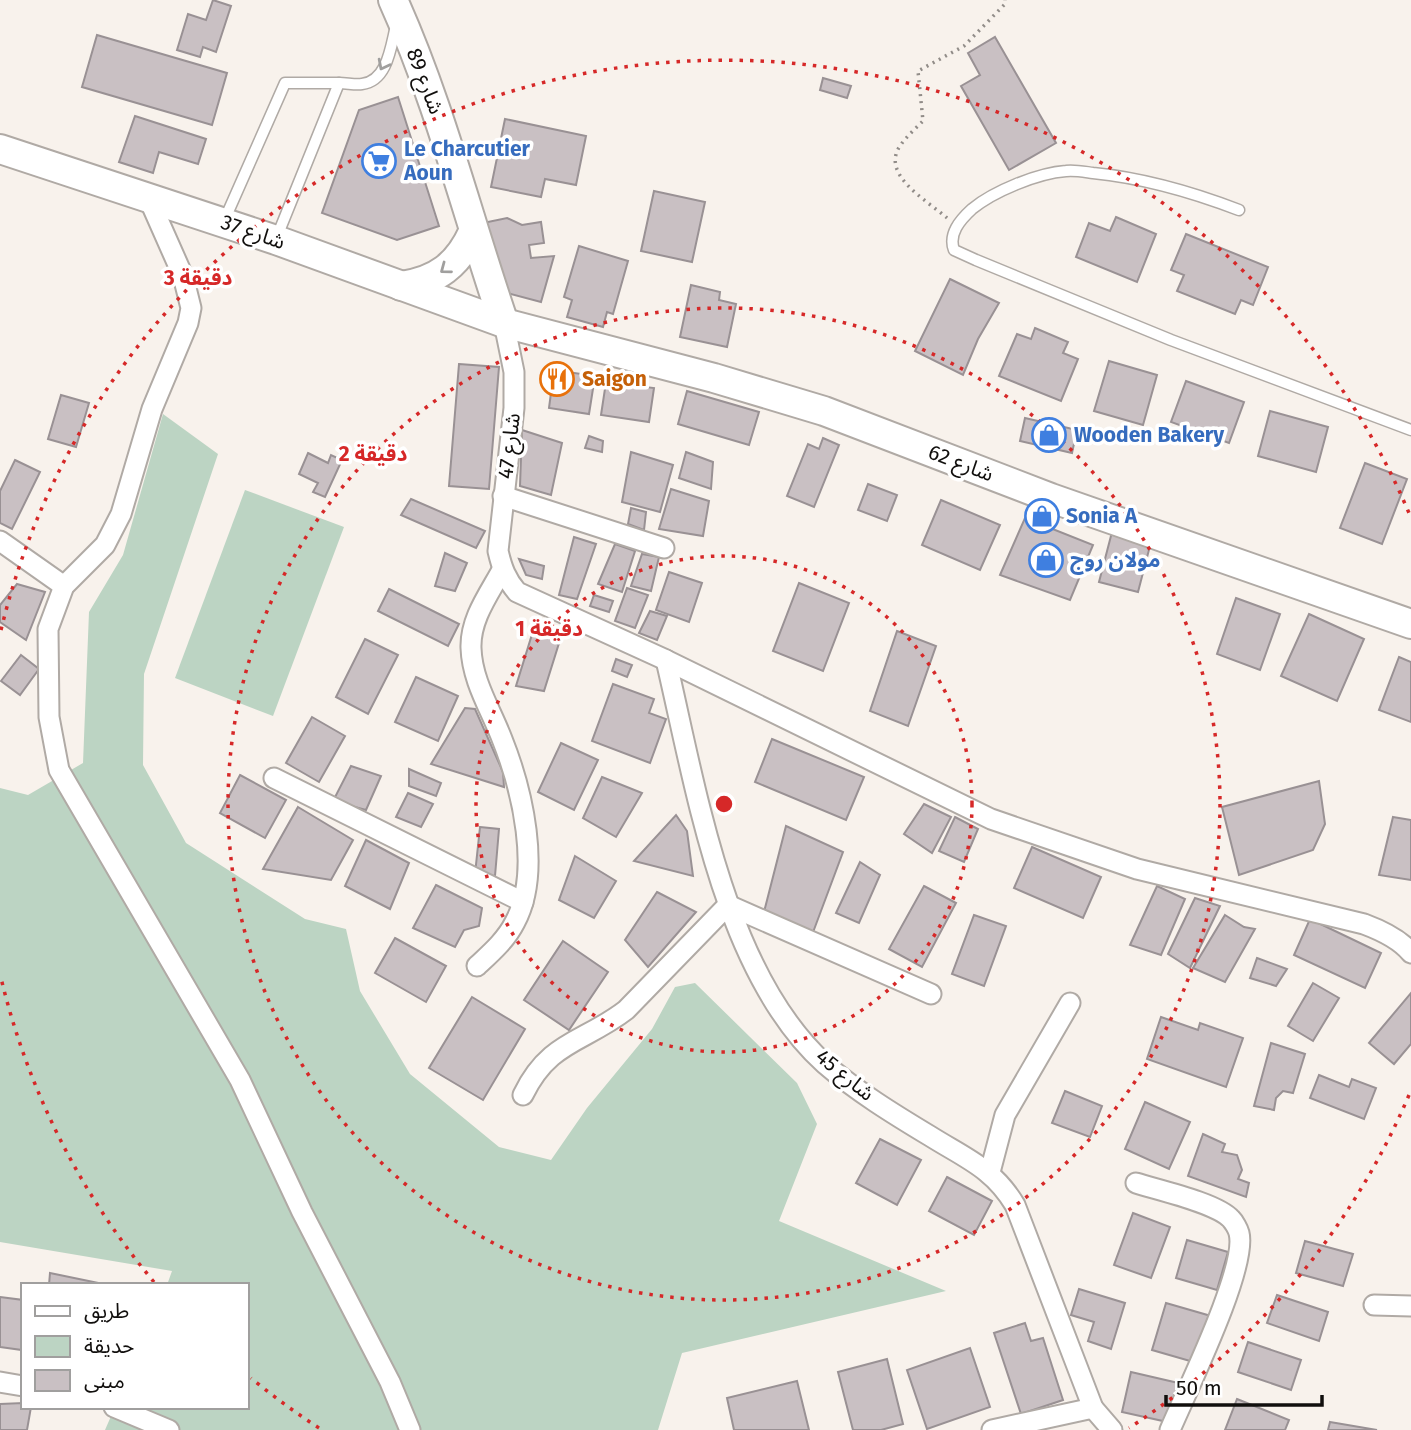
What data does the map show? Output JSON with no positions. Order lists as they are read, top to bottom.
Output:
{
  "streets": {
    "street": [
      "شارع 89",
      "شارع 37",
      "شارع 47",
      "شارع 62",
      "شارع 45"
    ]
  },
  "crossings": [
    ["شارع 89", "شارع 37"],
    ["شارع 89", "شارع 47"],
    ["شارع 89", "شارع 62"],
    ["شارع 37", "شارع 47"],
    ["شارع 37", "شارع 62"],
    ["شارع 47", "شارع 62"]
  ],
  "places": {
    "supermarket": ["Le Charcutier Aoun"],
    "restaurant": ["Saigon"],
    "shop": ["Wooden Bakery", "Sonia A", "مولان روج"]
  },
  "legend": ["طريق", "حديقة", "مبنى"],
  "scale_bar": "50 m",
  "rings": ["3 دقيقة", "2 دقيقة", "1 دقيقة"]
}
